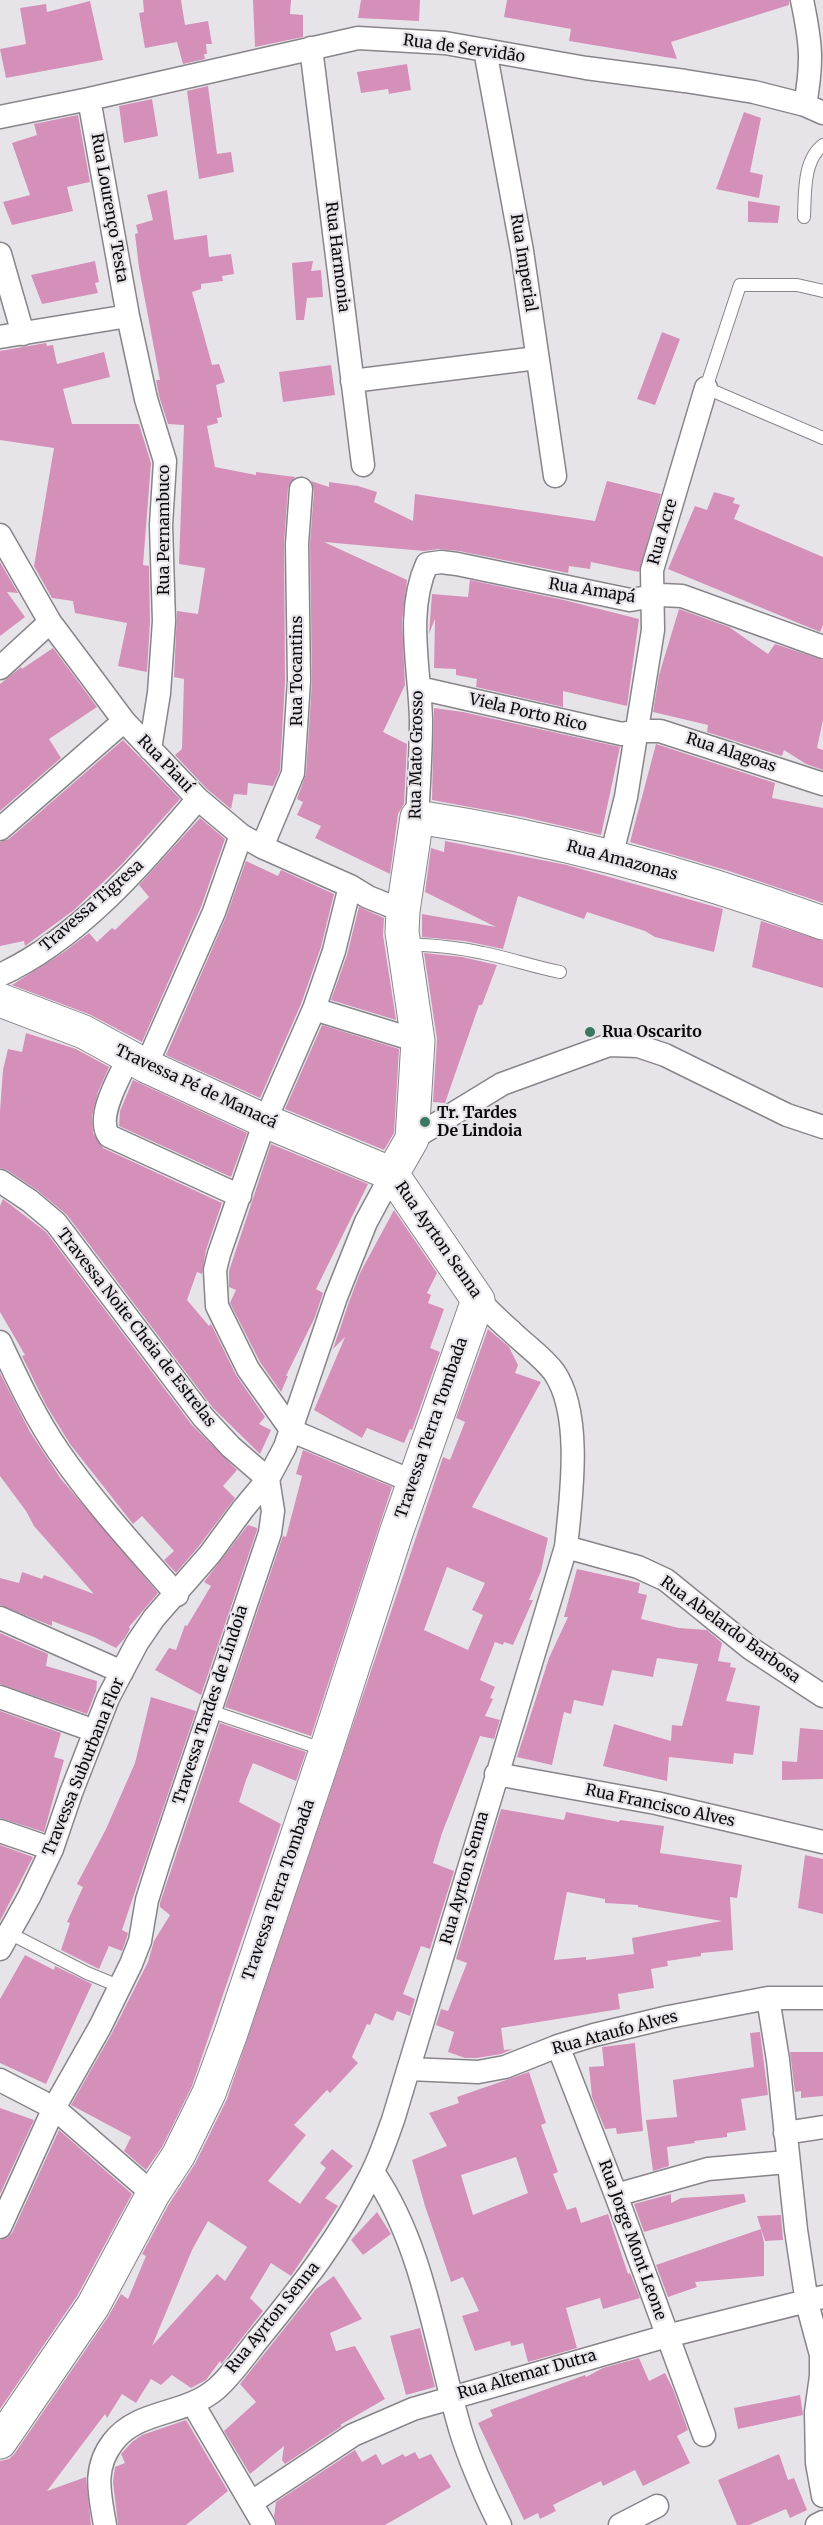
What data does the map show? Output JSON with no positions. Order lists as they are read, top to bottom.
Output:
{
  "streets": {
    "street": [
      "Rua de Servidão",
      "Rua Lourenço Testa",
      "Rua Harmonia",
      "Rua Imperial",
      "Rua Pernambuco",
      "Rua Acre",
      "Rua Amapá",
      "Rua Tocantins",
      "Viela Porto Rico",
      "Rua Alagoas",
      "Rua Mato Grosso",
      "Rua Piauí",
      "Rua Amazonas",
      "Travessa Tigresa",
      "Travessa Pé de Manacá",
      "Rua Ayrton Senna",
      "Travessa Noite Cheia de Estrelas",
      "Travessa Terra Tombada",
      "Rua Abelardo Barbosa",
      "Travessa Tardes de Lindoia",
      "Travessa Suburbana Flor",
      "Rua Francisco Alves",
      "Rua Ataufo Alves",
      "Rua Jorge Mont Leone",
      "Rua Altemar Dutra"
    ]
  },
  "crossings": [
    ["Rua de Servidão", "Rua Lourenço Testa"],
    ["Rua de Servidão", "Rua Harmonia"],
    ["Rua de Servidão", "Rua Imperial"],
    ["Rua Lourenço Testa", "Rua Pernambuco"],
    ["Rua Pernambuco", "Rua Piauí"],
    ["Rua Acre", "Rua Amapá"],
    ["Rua Acre", "Viela Porto Rico"],
    ["Rua Acre", "Rua Alagoas"],
    ["Rua Acre", "Rua Amazonas"],
    ["Rua Amapá", "Rua Mato Grosso"],
    ["Rua Tocantins", "Rua Piauí"],
    ["Viela Porto Rico", "Rua Alagoas"],
    ["Viela Porto Rico", "Rua Mato Grosso"],
    ["Rua Mato Grosso", "Rua Piauí"],
    ["Rua Mato Grosso", "Rua Amazonas"],
    ["Rua Piauí", "Travessa Tigresa"],
    ["Travessa Pé de Manacá", "Rua Ayrton Senna"],
    ["Rua Ayrton Senna", "Travessa Terra Tombada"],
    ["Rua Ayrton Senna", "Rua Abelardo Barbosa"],
    ["Rua Ayrton Senna", "Rua Francisco Alves"],
    ["Rua Ayrton Senna", "Rua Ataufo Alves"],
    ["Travessa Noite Cheia de Estrelas", "Travessa Tardes de Lindoia"],
    ["Travessa Noite Cheia de Estrelas", "Travessa Suburbana Flor"],
    ["Travessa Tardes de Lindoia", "Travessa Suburbana Flor"],
    ["Rua Ataufo Alves", "Rua Jorge Mont Leone"],
    ["Rua Jorge Mont Leone", "Rua Altemar Dutra"]
  ],
  "places": ["Rua Oscarito", "Tr. Tardes De Lindoia"]
}
